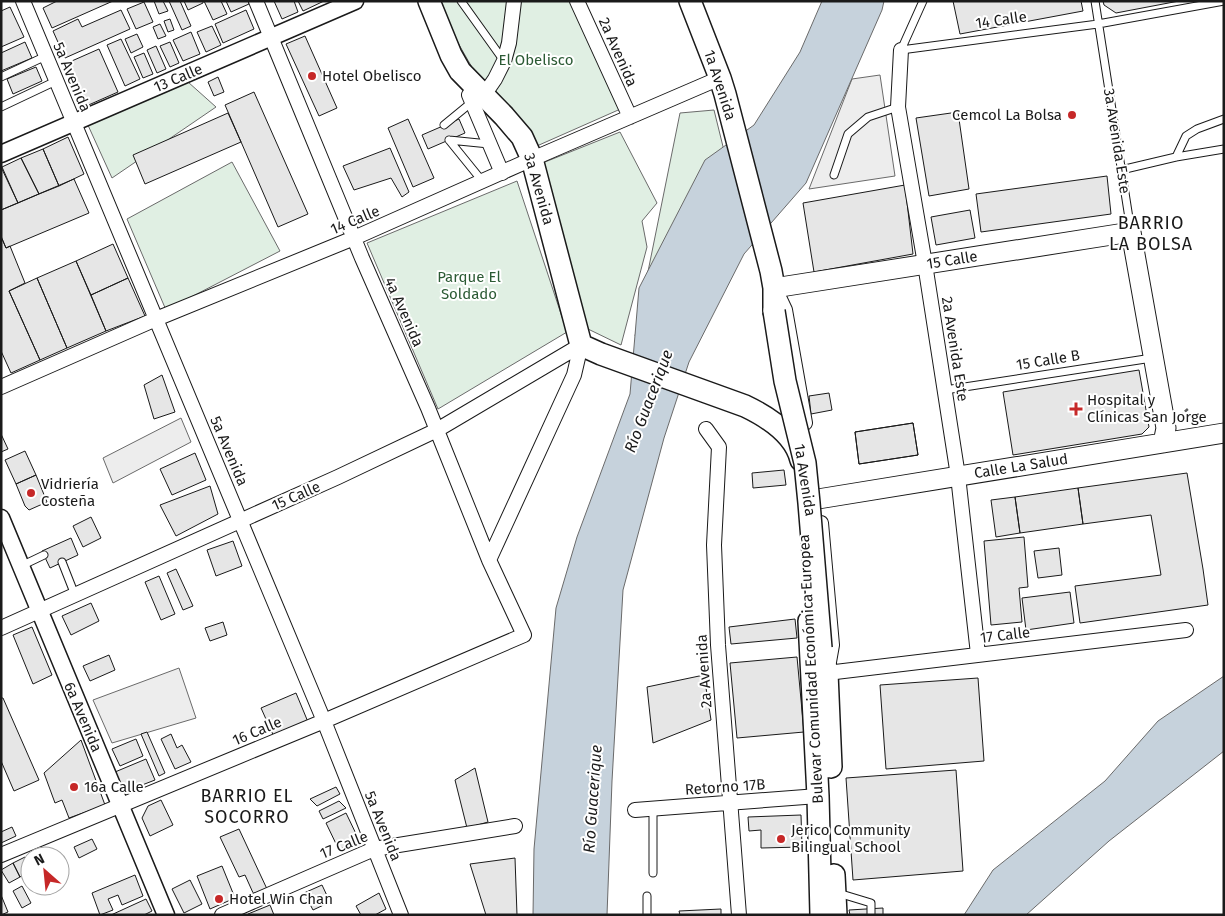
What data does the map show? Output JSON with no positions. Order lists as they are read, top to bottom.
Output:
{
  "streets": {
    "main road": [
      "1a Avenida",
      "3a Avenida Este",
      "3a Avenida",
      "15 Calle",
      "Calle La Salud",
      "Bulevar Comunidad Económica Europea"
    ],
    "street": [
      "14 Calle",
      "2a Avenida",
      "5a Avenida",
      "13 Calle",
      "4a Avenida",
      "2a Avenida Este",
      "17 Calle",
      "6a Avenida",
      "16 Calle",
      "Retorno 17B"
    ],
    "lane": ["15 Calle B"]
  },
  "crossings": [
    ["14 Calle", "2a Avenida"],
    ["14 Calle", "5a Avenida"],
    ["14 Calle", "1a Avenida"],
    ["14 Calle", "3a Avenida Este"],
    ["14 Calle", "3a Avenida"],
    ["14 Calle", "4a Avenida"],
    ["14 Calle", "2a Avenida Este"],
    ["2a Avenida", "Retorno 17B"],
    ["5a Avenida", "13 Calle"],
    ["5a Avenida", "15 Calle"],
    ["5a Avenida", "17 Calle"],
    ["5a Avenida", "16 Calle"],
    ["13 Calle", "4a Avenida"],
    ["1a Avenida", "15 Calle"],
    ["1a Avenida", "Calle La Salud"],
    ["1a Avenida", "17 Calle"],
    ["1a Avenida", "Bulevar Comunidad Económica Europea"],
    ["3a Avenida Este", "15 Calle"],
    ["3a Avenida Este", "15 Calle B"],
    ["3a Avenida Este", "Calle La Salud"],
    ["3a Avenida", "15 Calle"],
    ["3a Avenida", "4a Avenida"],
    ["15 Calle", "4a Avenida"],
    ["15 Calle", "2a Avenida Este"],
    ["15 Calle", "6a Avenida"],
    ["4a Avenida", "16 Calle"],
    ["2a Avenida Este", "15 Calle B"],
    ["2a Avenida Este", "Calle La Salud"],
    ["2a Avenida Este", "17 Calle"],
    ["Calle La Salud", "Bulevar Comunidad Económica Europea"],
    ["17 Calle", "Bulevar Comunidad Económica Europea"],
    ["Bulevar Comunidad Económica Europea", "Retorno 17B"],
    ["6a Avenida", "16 Calle"]
  ],
  "districts": ["BARRIO LA BOLSA", "BARRIO EL SOCORRO"],
  "water": ["Río Guacerique"],
  "parks": ["El Obelisco", "Parque El Soldado"],
  "places": {
    "other": [
      "Hotel Obelisco",
      "Cemcol La Bolsa",
      "Vidriería Costeña",
      "16a Calle",
      "Jerico Community Bilingual School",
      "Hotel Win Chan"
    ],
    "health": ["Hospital y Clínicas San Jorge"]
  },
  "north": "top left"
}
